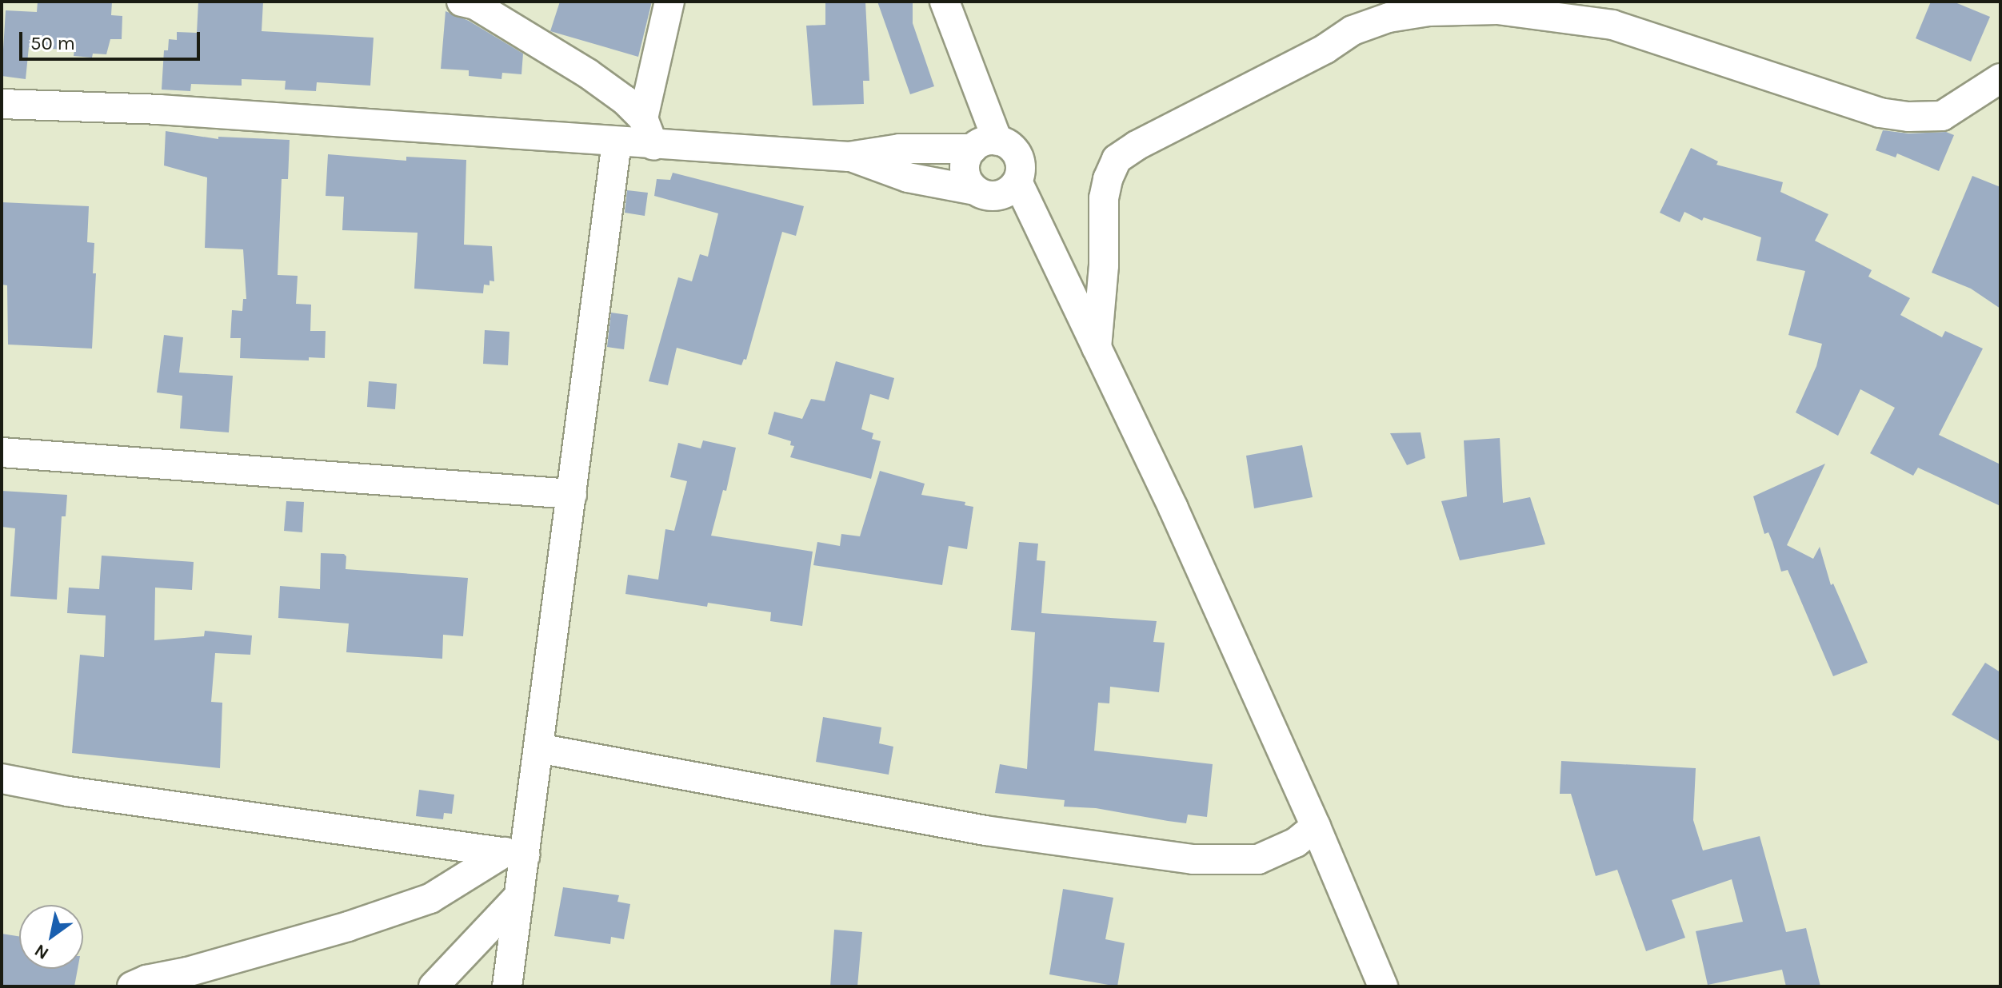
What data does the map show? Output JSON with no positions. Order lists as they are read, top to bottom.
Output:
{
  "scale_bar": "50 m",
  "north": "bottom left"
}
